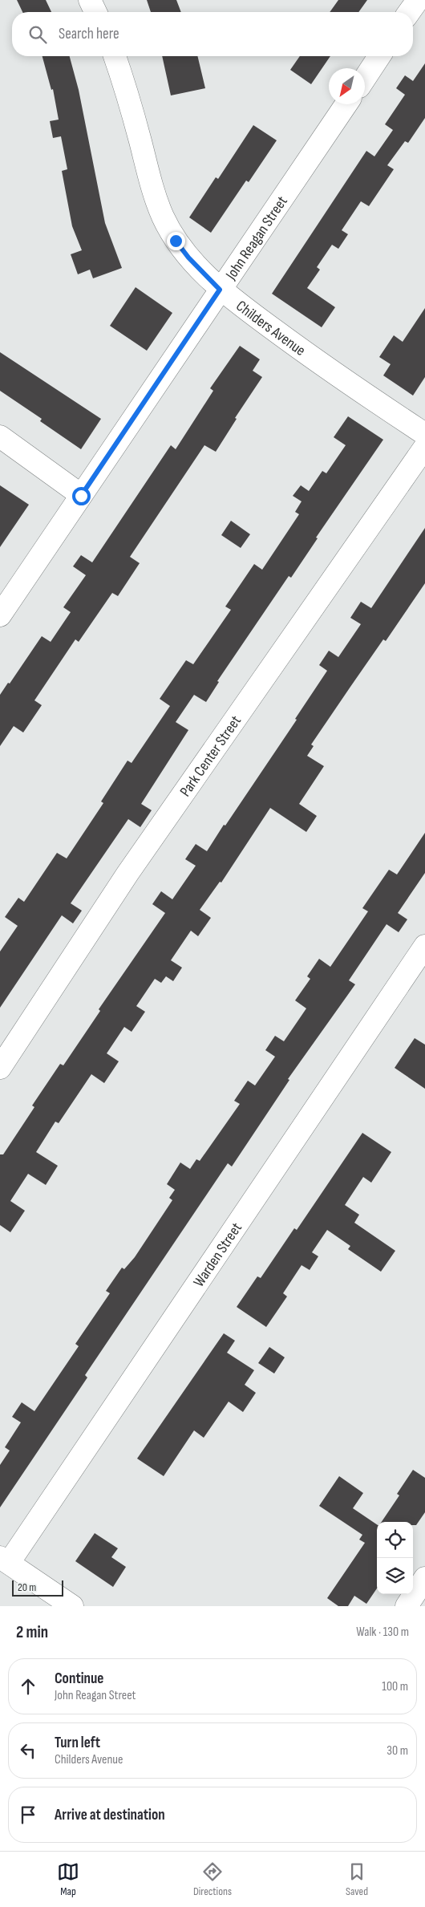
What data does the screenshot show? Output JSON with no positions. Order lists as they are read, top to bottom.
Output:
{
  "streets": {
    "street": [
      "John Reagan Street",
      "Childers Avenue",
      "Park Center Street",
      "Warden Street"
    ]
  },
  "crossings": [
    ["John Reagan Street", "Childers Avenue"]
  ],
  "scale_bar": "20 m",
  "north": "bottom left",
  "page": {
    "search": "Search here",
    "scale": "20 m",
    "heading": ["2 min", "Walk · 130 m"],
    "list": [
      ["Continue", "John Reagan Street", "100 m"],
      ["Turn left", "Childers Avenue", "30 m"],
      "Arrive at destination"
    ],
    "nav": ["Map", "Directions", "Saved"]
  }
}
